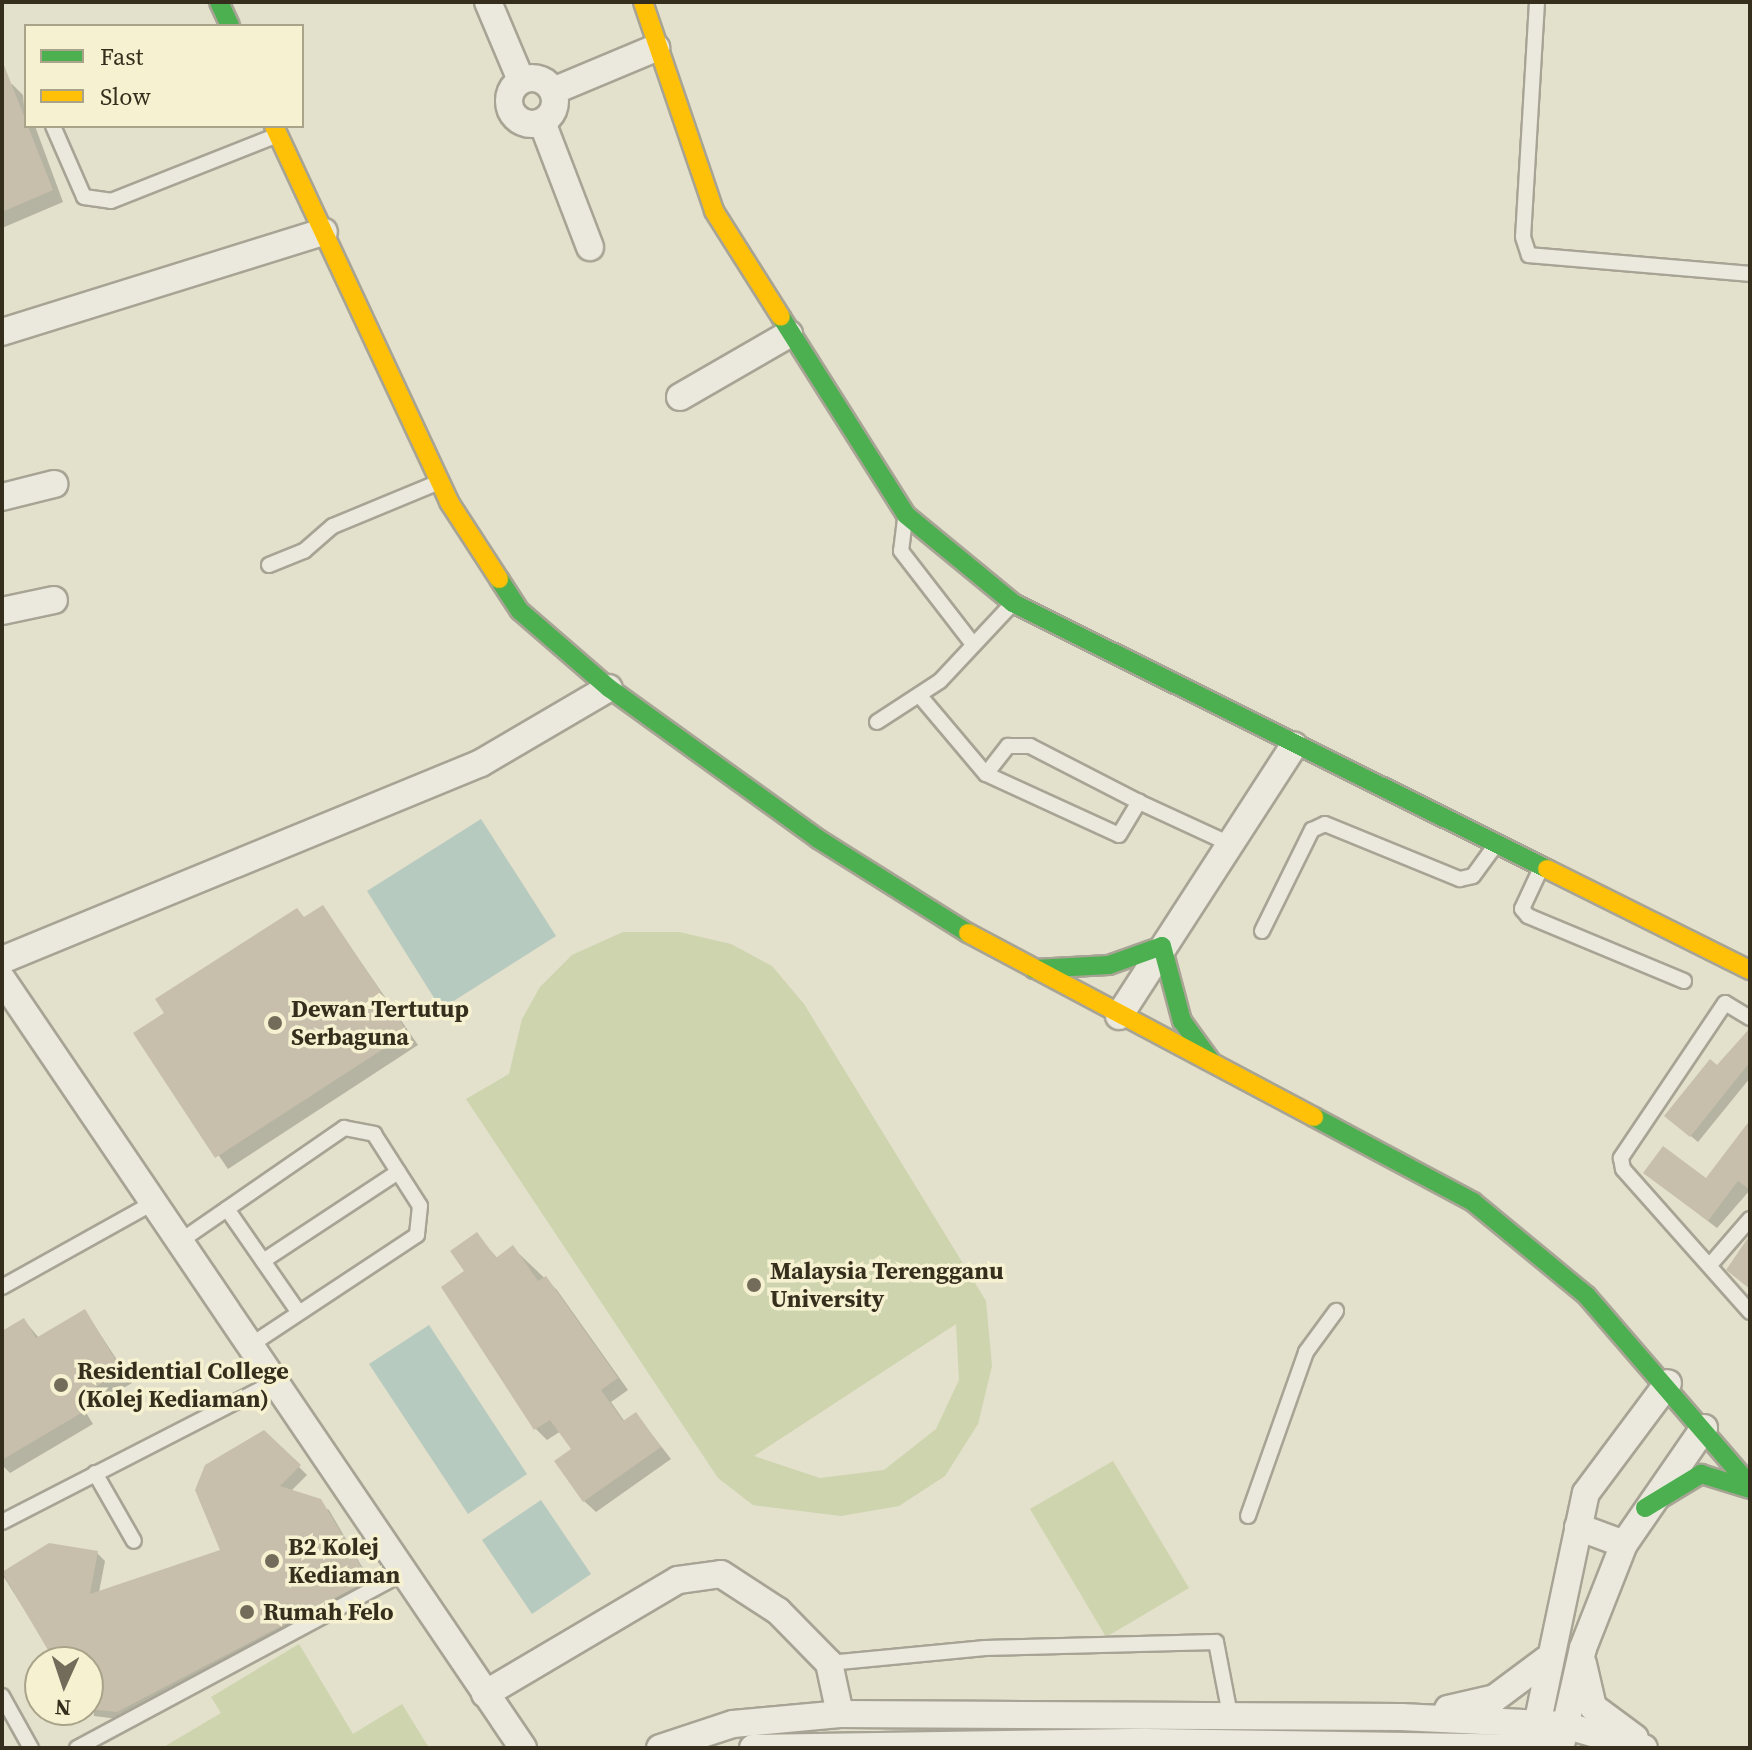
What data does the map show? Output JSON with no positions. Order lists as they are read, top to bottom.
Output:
{
  "places": [
    "Dewan Tertutup Serbaguna",
    "Malaysia Terengganu University",
    "Residential College (Kolej Kediaman)",
    "B2 Kolej Kediaman",
    "Rumah Felo"
  ],
  "legend": ["Fast", "Slow"],
  "north": "bottom"
}
